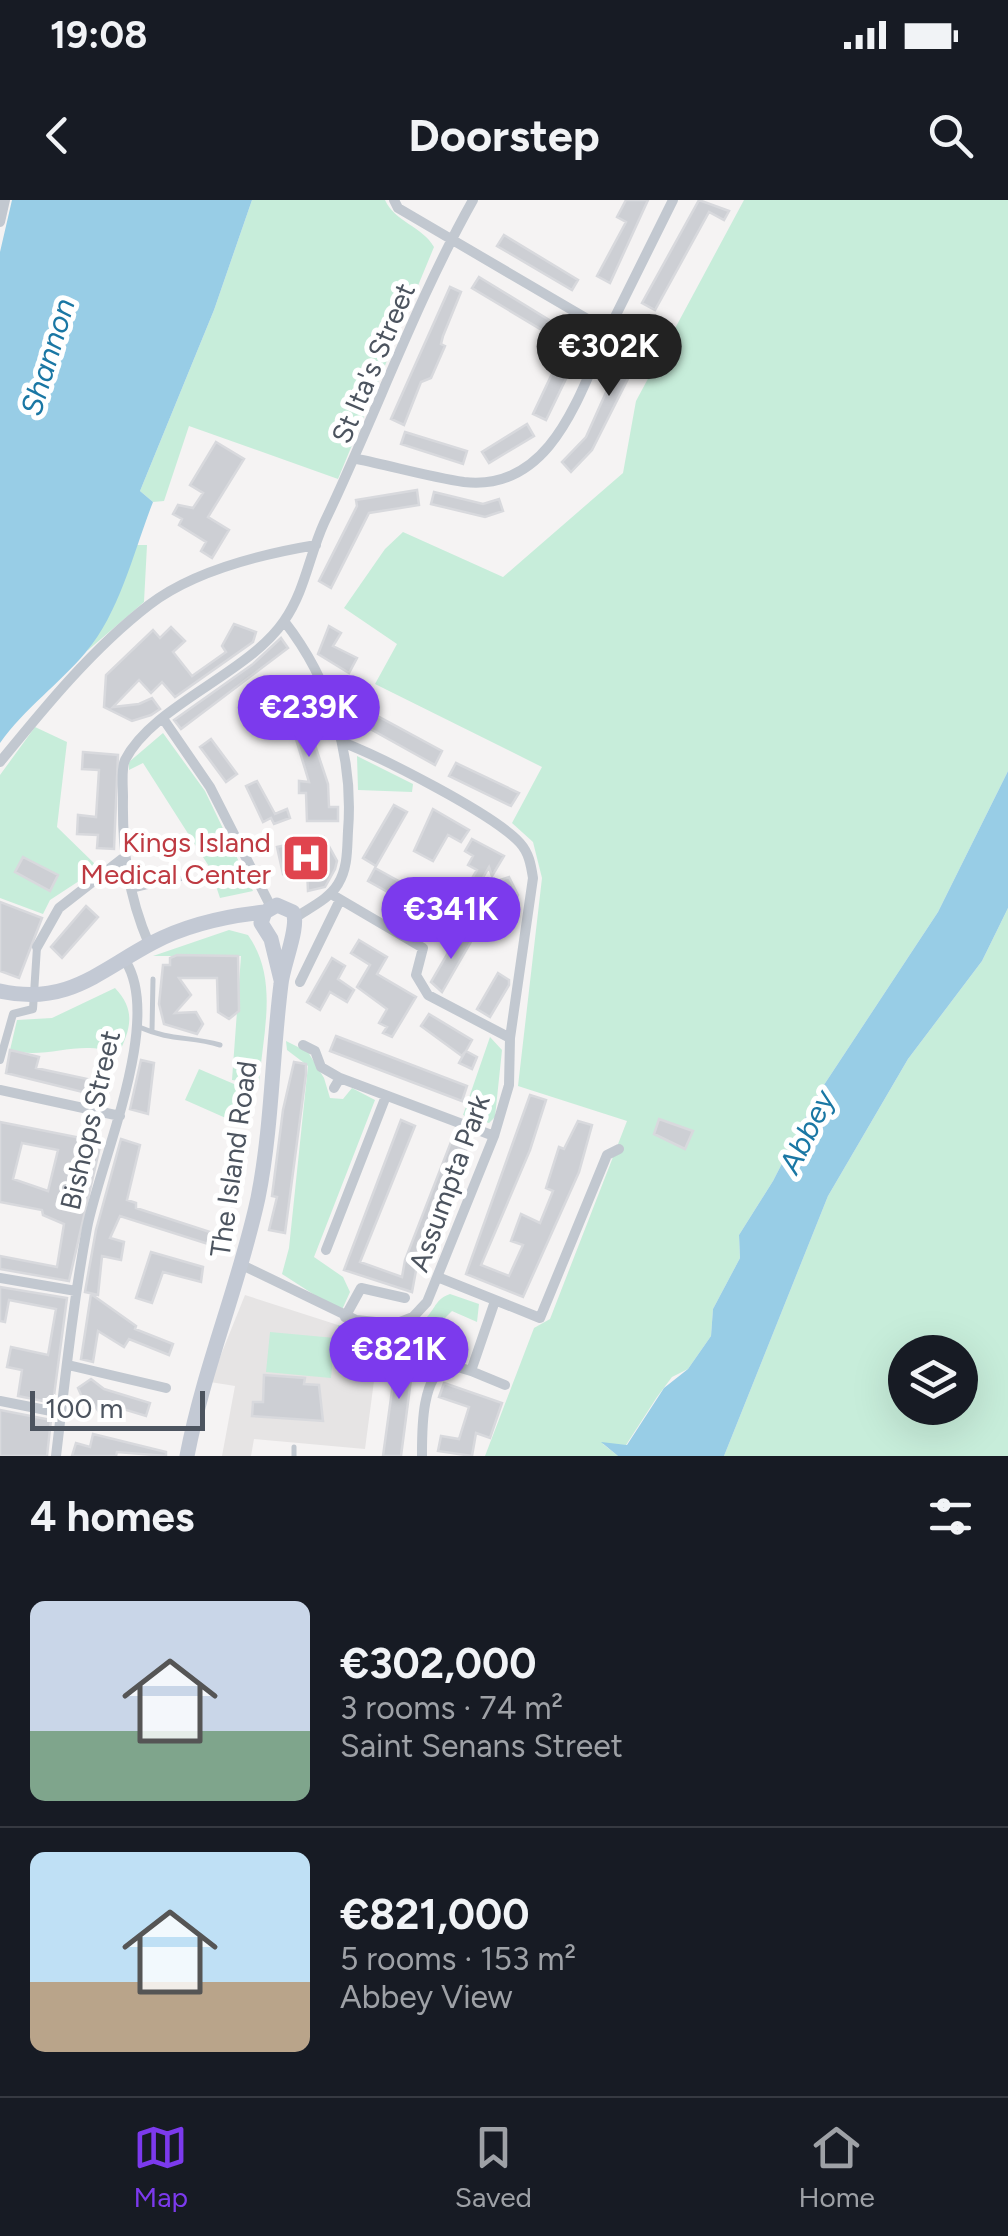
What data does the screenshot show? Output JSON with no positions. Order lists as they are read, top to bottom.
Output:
{
  "streets": {
    "main road": ["The Island Road"],
    "street": ["St Ita's Street", "Bishops Street", "Assumpta Park"]
  },
  "crossings": [
    ["The Island Road", "Assumpta Park"]
  ],
  "water": ["Shannon", "Abbey"],
  "places": {
    "hospital": ["Kings Island Medical Center"]
  },
  "scale_bar": "100 m",
  "page": {
    "status": "19:08",
    "header": "Doorstep",
    "price": [
      "€302K",
      "€239K",
      "€341K",
      "€821K"
    ],
    "scale": "100 m",
    "heading": "4 homes",
    "list": [
      {
        "name": "€302,000",
        "note": "3 rooms · 74 m² · Saint Senans Street"
      },
      {
        "name": "€821,000",
        "note": "5 rooms · 153 m² · Abbey View"
      }
    ],
    "tabs": ["Map", "Saved", "Home"]
  }
}
